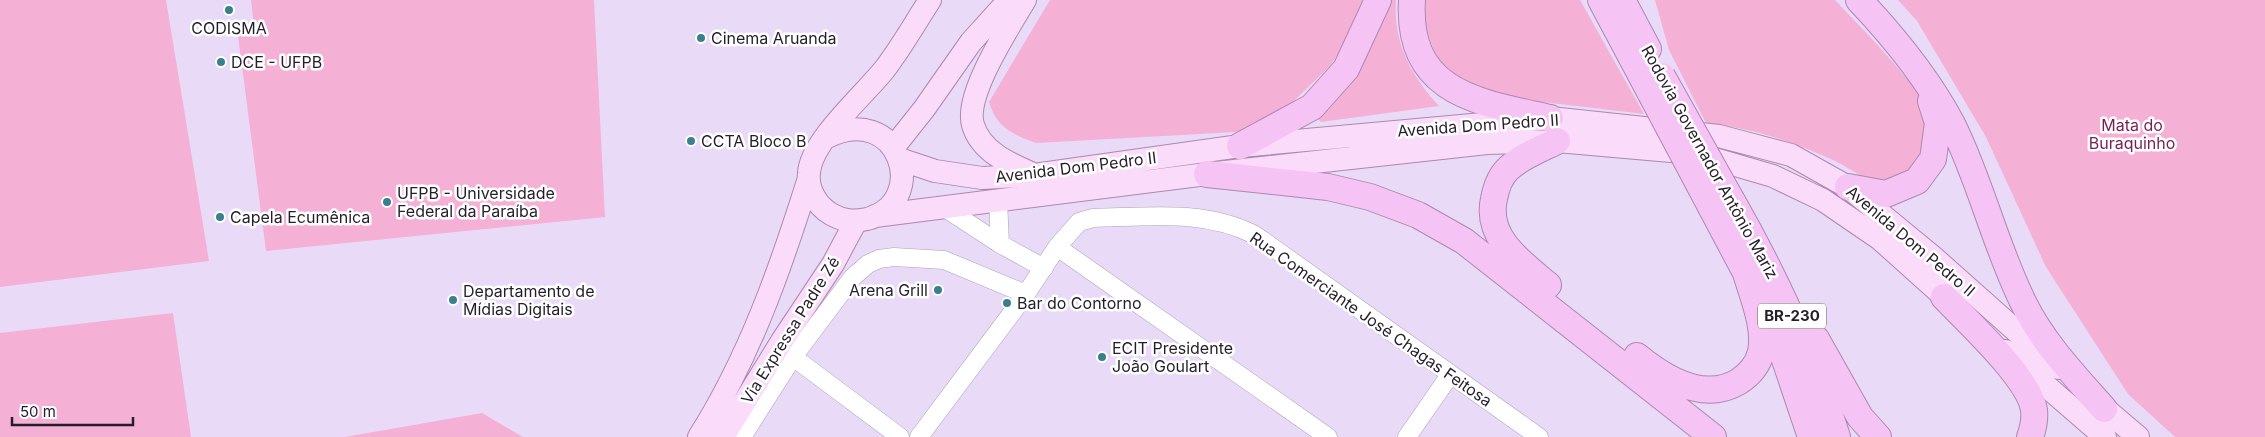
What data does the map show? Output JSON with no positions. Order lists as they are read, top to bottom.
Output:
{
  "streets": {
    "highway": ["Rodovia Governador Antônio Mariz", "BR-230"],
    "main road": ["Avenida Dom Pedro II", "Via Expressa Padre Zé"],
    "street": ["Rua Comerciante José Chagas Feitosa"]
  },
  "crossings": [
    ["Avenida Dom Pedro II", "Via Expressa Padre Zé"]
  ],
  "parks": ["Mata do Buraquinho"],
  "places": [
    "CODISMA",
    "Cinema Aruanda",
    "DCE - UFPB",
    "CCTA Bloco B",
    "UFPB - Universidade Federal da Paraíba",
    "Capela Ecumênica",
    "Arena Grill",
    "Departamento de Mídias Digitais",
    "Bar do Contorno",
    "ECIT Presidente João Goulart"
  ],
  "scale_bar": "50 m"
}
